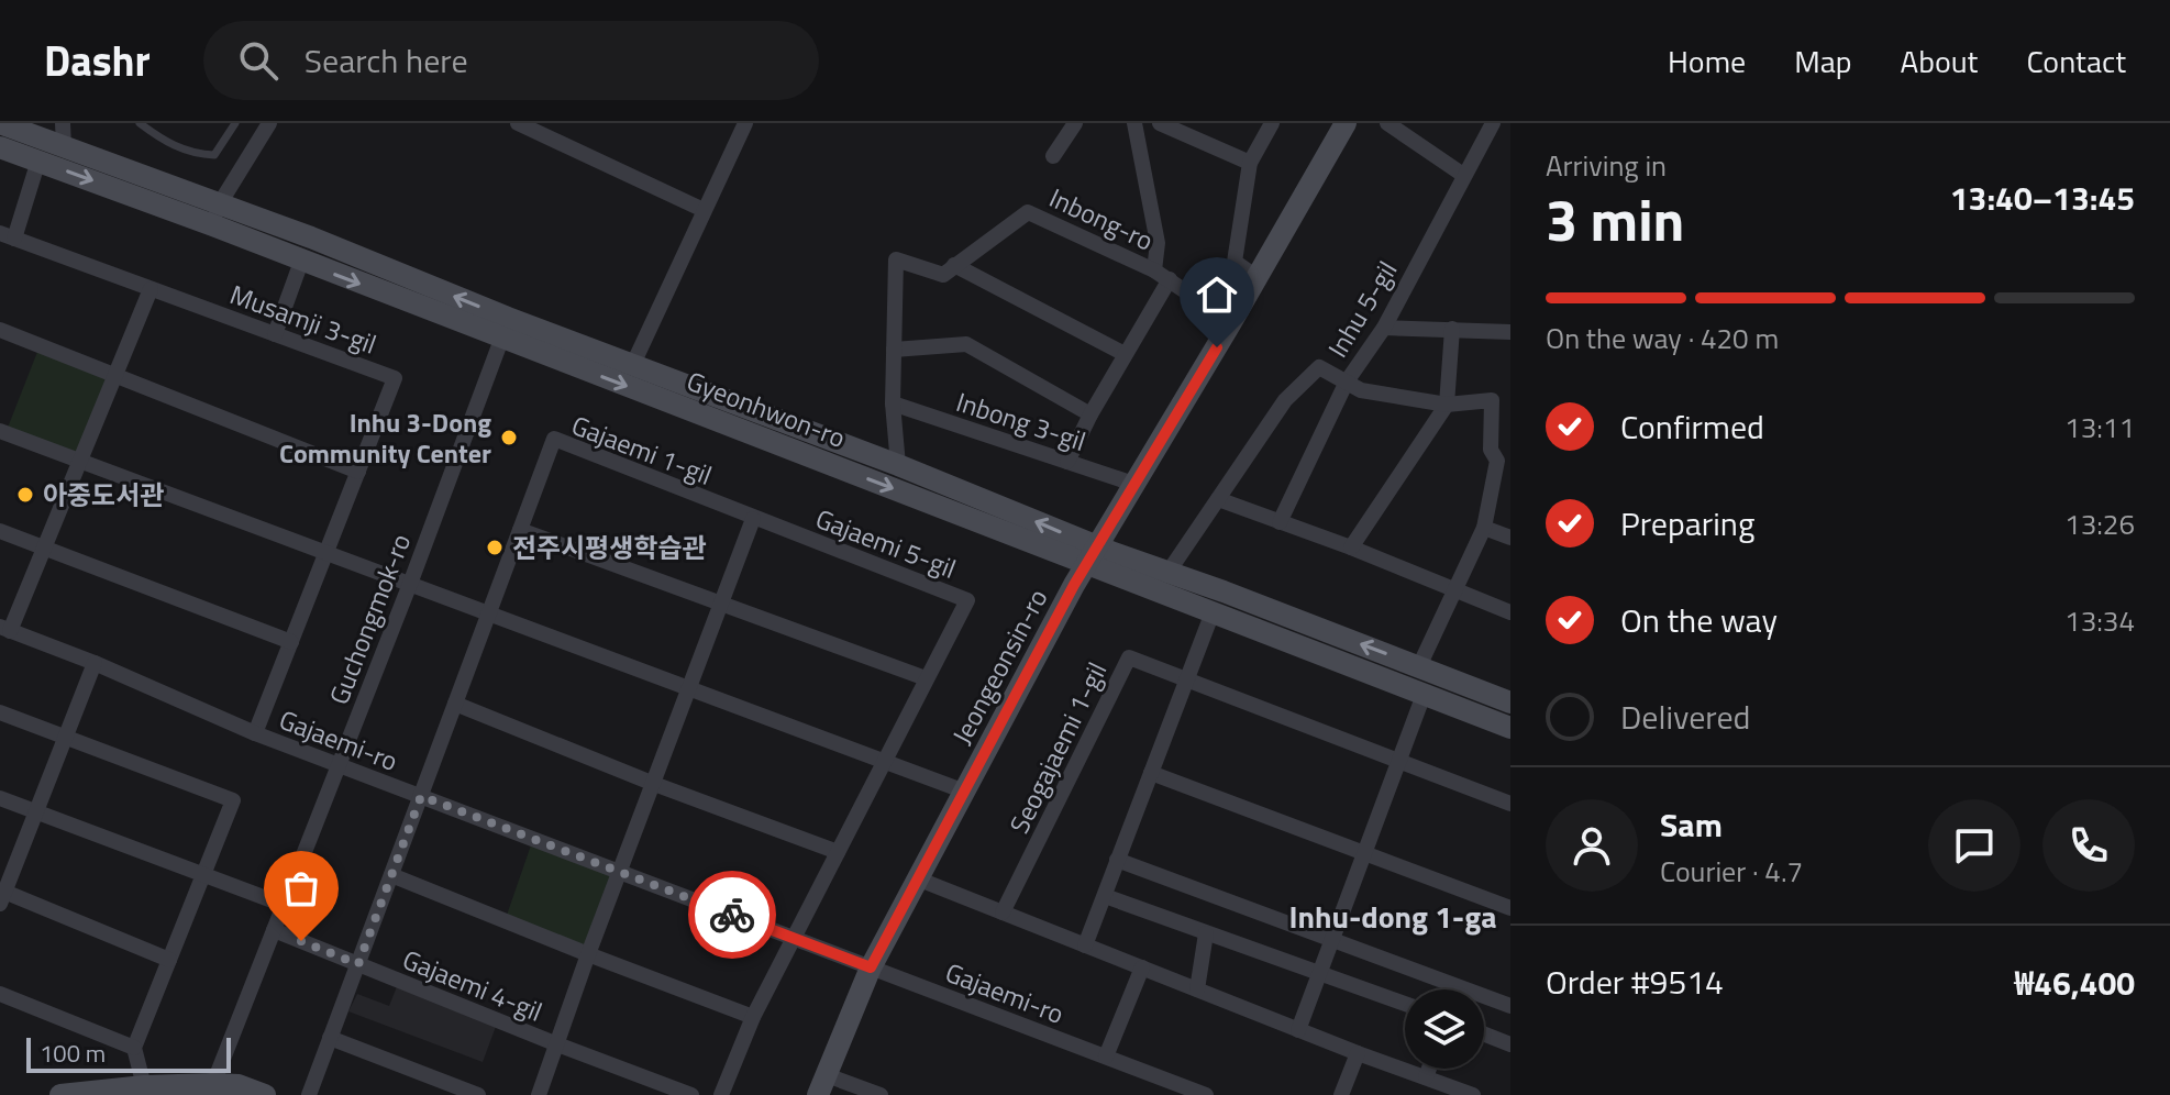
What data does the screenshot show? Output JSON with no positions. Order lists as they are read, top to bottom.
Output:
{
  "streets": {
    "street": [
      "Inbong-ro",
      "Inhu 5-gil",
      "Musamji 3-gil",
      "Gyeonhwon-ro",
      "Inbong 3-gil",
      "Gajaemi 1-gil",
      "Gajaemi 5-gil",
      "Guchongmok-ro",
      "Jeongeonsin-ro",
      "Gajaemi-ro",
      "Seogajaemi 1-gil",
      "Gajaemi 4-gil"
    ]
  },
  "crossings": [
    ["Inbong-ro", "Jeongeonsin-ro"],
    ["Musamji 3-gil", "Gajaemi-ro"],
    ["Gyeonhwon-ro", "Guchongmok-ro"],
    ["Gyeonhwon-ro", "Jeongeonsin-ro"],
    ["Inbong 3-gil", "Jeongeonsin-ro"],
    ["Gajaemi 1-gil", "Gajaemi 5-gil"],
    ["Gajaemi 1-gil", "Gajaemi-ro"],
    ["Gajaemi 1-gil", "Gajaemi 4-gil"],
    ["Gajaemi 5-gil", "Gajaemi-ro"],
    ["Gajaemi 5-gil", "Gajaemi 4-gil"],
    ["Guchongmok-ro", "Gajaemi-ro"],
    ["Guchongmok-ro", "Gajaemi 4-gil"],
    ["Jeongeonsin-ro", "Gajaemi-ro"],
    ["Gajaemi-ro", "Gajaemi 4-gil"]
  ],
  "districts": ["Inhu-dong 1-ga"],
  "places": ["Inhu 3-Dong Community Center", "아중도서관", "전주시평생학습관"],
  "scale_bar": "100 m",
  "page": {
    "header": "Dashr",
    "search": "Search here",
    "nav": [
      "Home",
      "Map",
      "About",
      "Contact"
    ],
    "heading": ["3 min", "Arriving in", "13:40–13:45"],
    "panel": [
      "Sam",
      "Courier · 4.7",
      "Order #9514",
      "₩46,400"
    ],
    "bar": "On the way · 420 m",
    "list": [
      ["Confirmed", "13:11"],
      ["Preparing", "13:26"],
      ["On the way", "13:34"],
      "Delivered"
    ],
    "scale": "100 m"
  }
}
